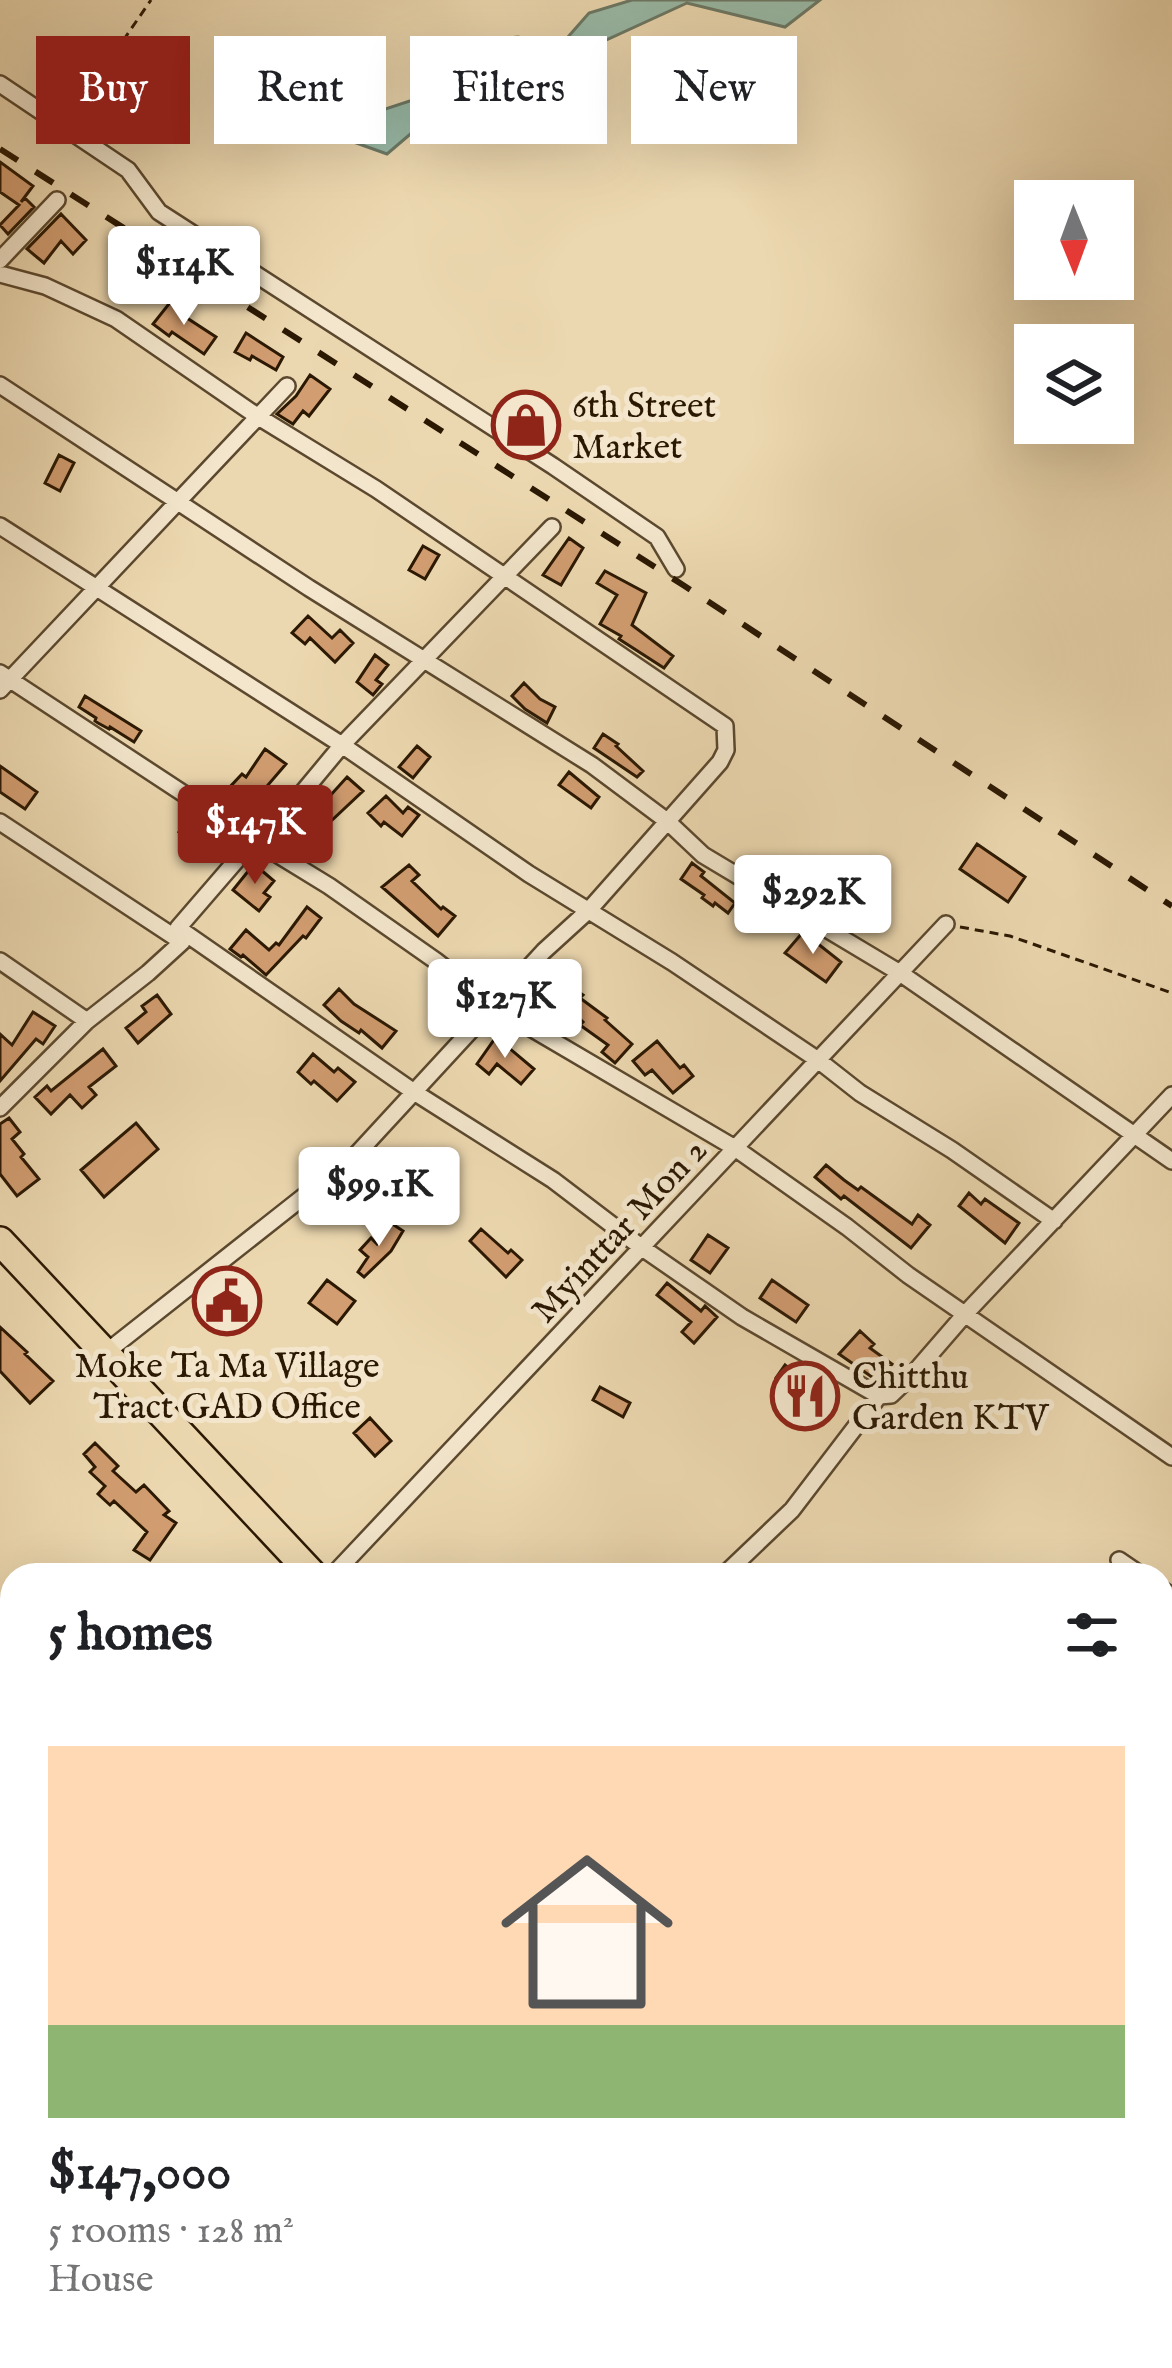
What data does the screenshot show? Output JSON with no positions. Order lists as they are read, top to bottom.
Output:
{
  "streets": {
    "street": ["Myinttar Mon 2"]
  },
  "places": {
    "shop": ["6th Street Market"],
    "public building": ["Moke Ta Ma Village Tract GAD Office"],
    "restaurant": ["Chitthu Garden KTV"]
  },
  "north": "bottom",
  "page": {
    "chip": [
      "Buy",
      "Rent",
      "Filters",
      "New"
    ],
    "price": [
      "$114K",
      "$147K",
      "$292K",
      "$127K",
      "$99.1K"
    ],
    "heading": "5 homes",
    "list": [
      {
        "name": "$147,000",
        "note": "5 rooms · 128 m² · House"
      }
    ]
  }
}
